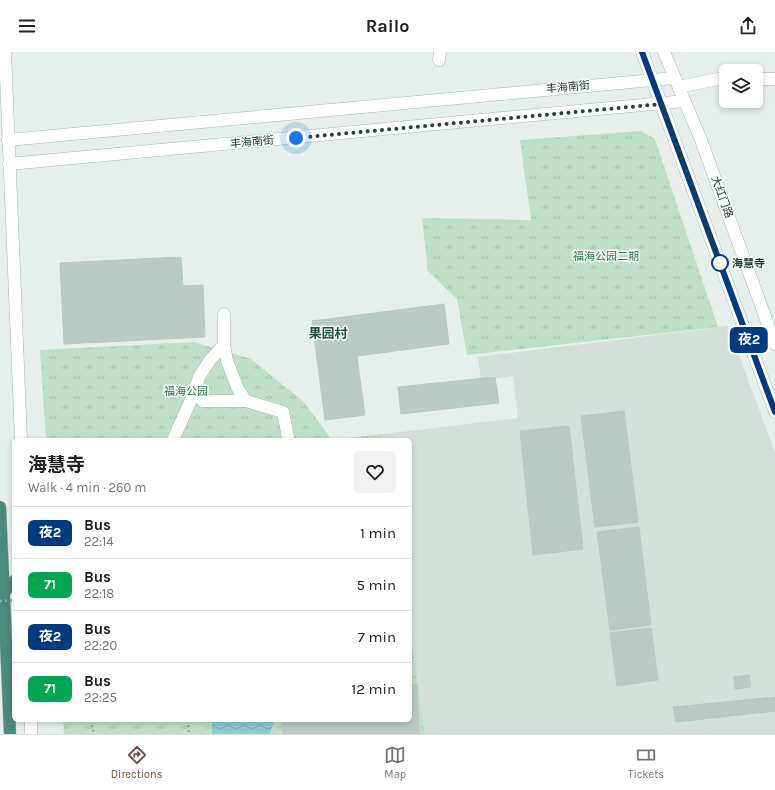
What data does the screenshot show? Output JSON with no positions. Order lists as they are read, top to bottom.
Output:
{
  "streets": {
    "street": ["丰海南街", "大红门路"]
  },
  "crossings": [
    ["丰海南街", "大红门路"]
  ],
  "districts": ["果园村"],
  "parks": ["福海公园二期", "福海公园"],
  "places": ["海慧寺"],
  "lines": ["bus line 夜2"],
  "page": {
    "header": "Railo",
    "on_map": "夜2",
    "heading": ["海慧寺", "Walk · 4 min · 260 m"],
    "list": [
      {
        "mark": "夜2",
        "name": "Bus",
        "note": "22:14",
        "value": "1 min"
      },
      {
        "mark": "71",
        "name": "Bus",
        "note": "22:18",
        "value": "5 min"
      },
      {
        "mark": "夜2",
        "name": "Bus",
        "note": "22:20",
        "value": "7 min"
      },
      {
        "mark": "71",
        "name": "Bus",
        "note": "22:25",
        "value": "12 min"
      }
    ],
    "tabs": ["Directions", "Map", "Tickets"]
  }
}
